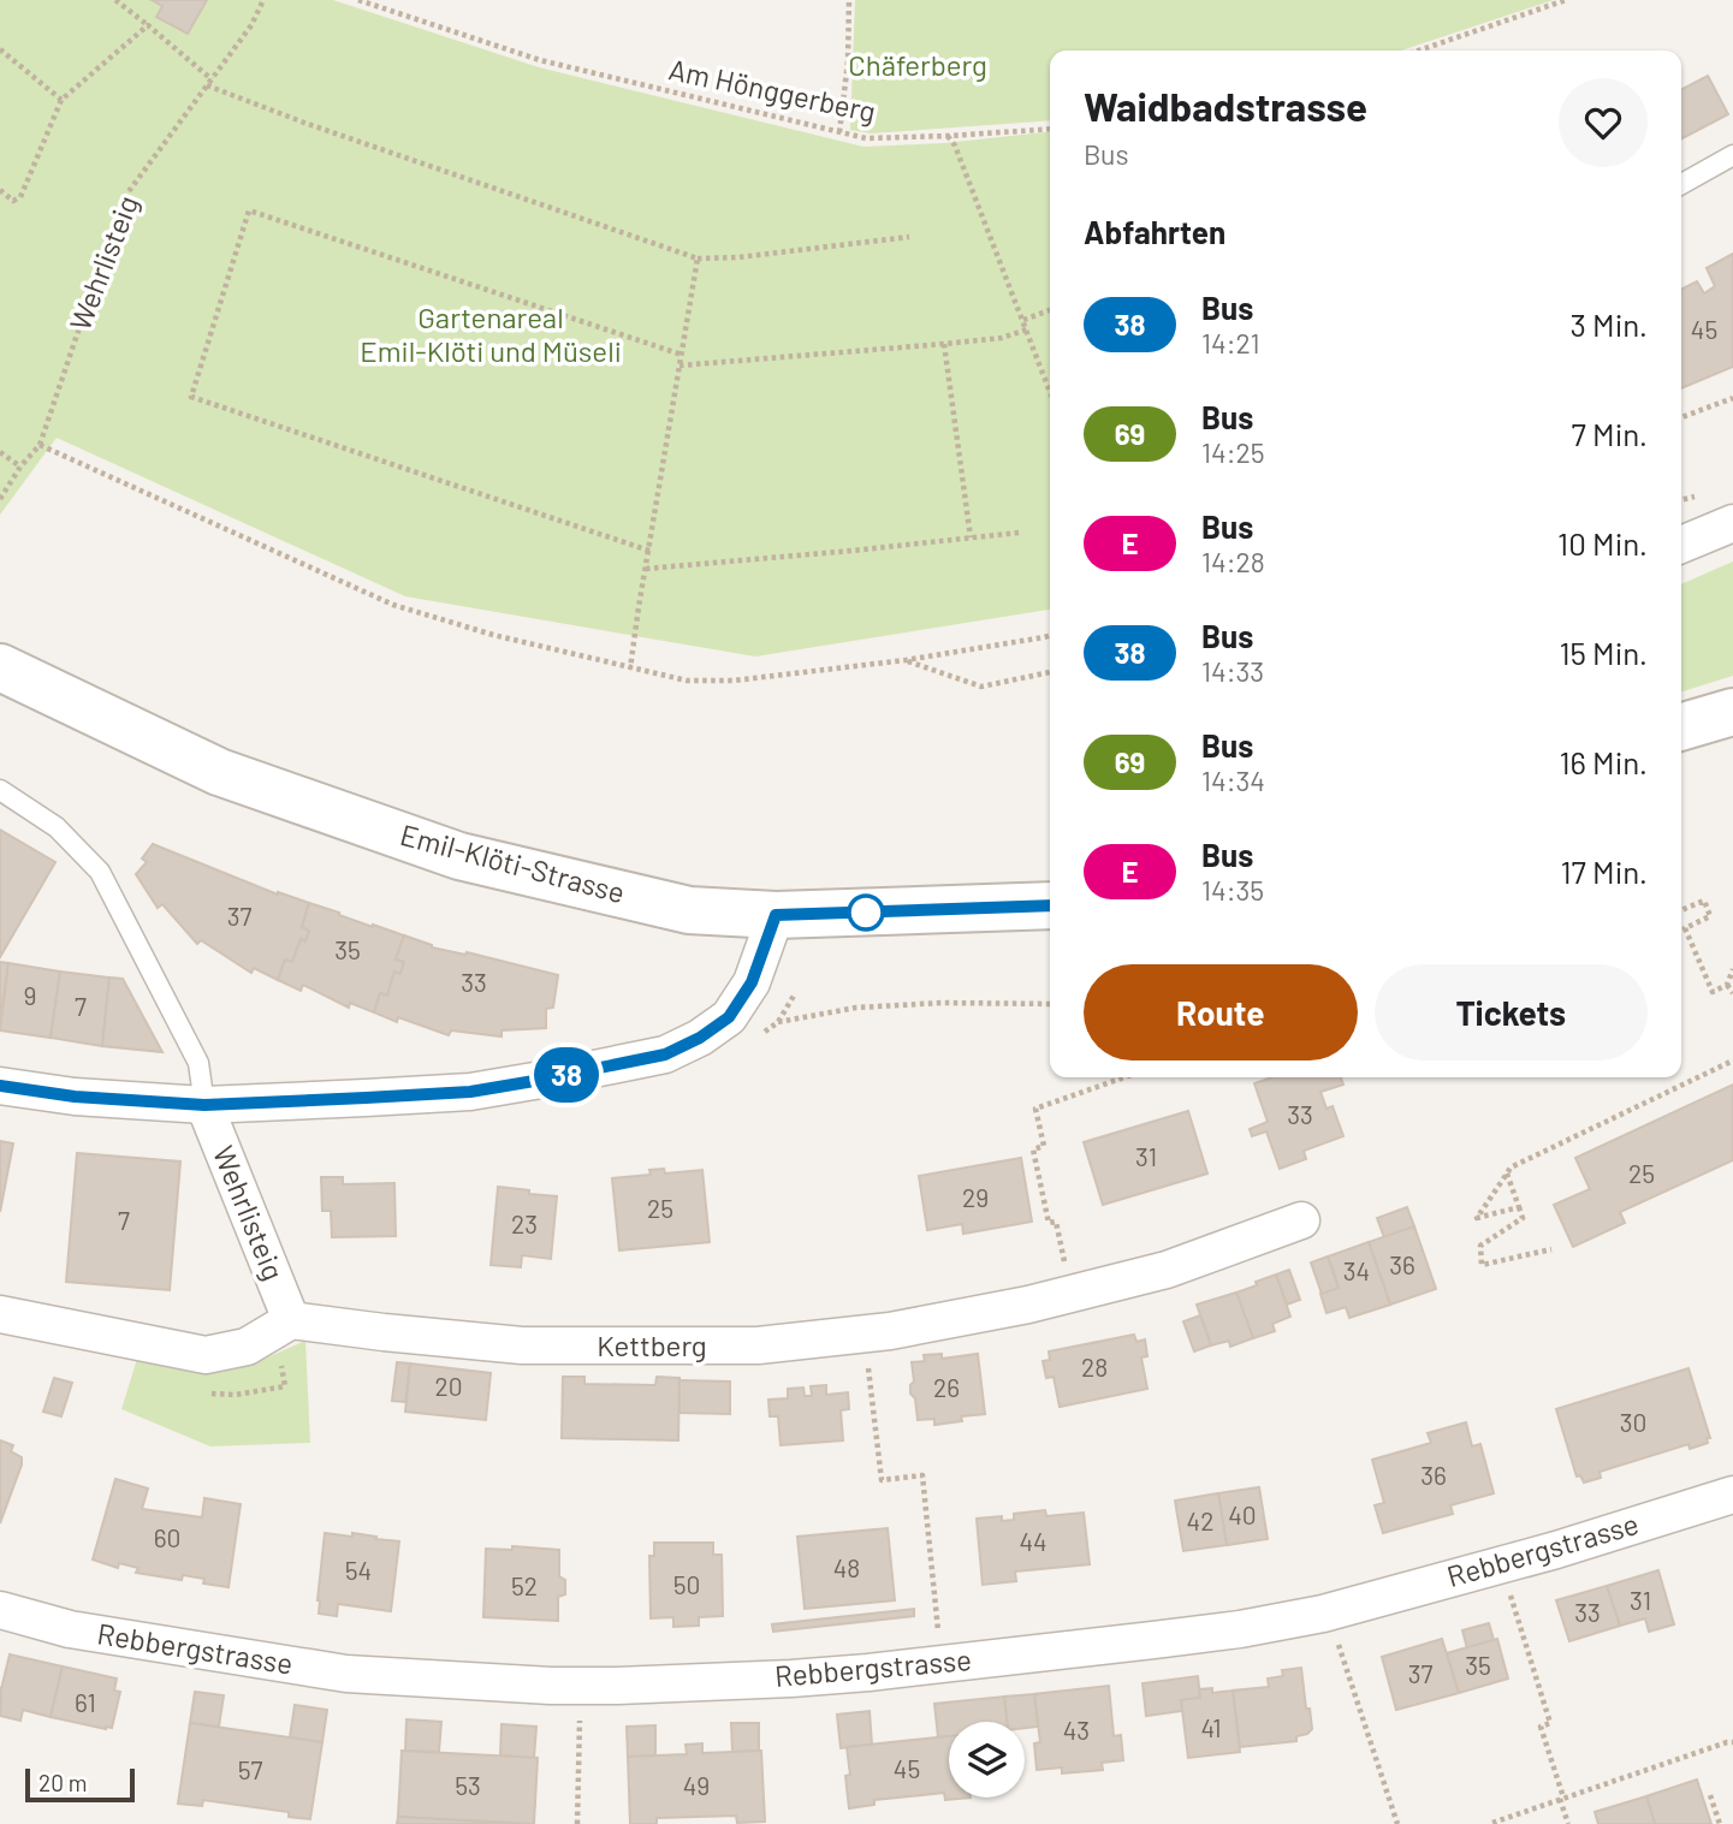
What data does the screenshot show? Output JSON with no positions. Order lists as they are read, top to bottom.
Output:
{
  "streets": {
    "street": [
      "Wehrlisteig",
      "Emil-Klöti-Strasse",
      "Kettberg",
      "Rebbergstrasse"
    ],
    "path": ["Am Hönggerberg"]
  },
  "crossings": [
    ["Wehrlisteig", "Kettberg"]
  ],
  "parks": ["Chäferberg", "Gartenareal Emil-Klöti und Müseli"],
  "lines": ["bus line 38"],
  "house_numbers": [
    "45",
    "37",
    "35",
    "33",
    "9",
    "7",
    "33",
    "31",
    "25",
    "29",
    "25",
    "7",
    "23",
    "36",
    "34",
    "28",
    "20",
    "26",
    "30",
    "36",
    "40",
    "42",
    "60",
    "44",
    "48",
    "54",
    "50",
    "52",
    "31",
    "33",
    "35",
    "37",
    "61",
    "41",
    "43",
    "45",
    "57",
    "53",
    "49"
  ],
  "scale_bar": "20 m",
  "page": {
    "on_map": "38",
    "heading": [
      ["Waidbadstrasse", "Bus"],
      "Abfahrten"
    ],
    "list": [
      {
        "mark": "38",
        "name": "Bus",
        "note": "14:21",
        "value": "3 Min."
      },
      {
        "mark": "69",
        "name": "Bus",
        "note": "14:25",
        "value": "7 Min."
      },
      {
        "mark": "E",
        "name": "Bus",
        "note": "14:28",
        "value": "10 Min."
      },
      {
        "mark": "38",
        "name": "Bus",
        "note": "14:33",
        "value": "15 Min."
      },
      {
        "mark": "69",
        "name": "Bus",
        "note": "14:34",
        "value": "16 Min."
      },
      {
        "mark": "E",
        "name": "Bus",
        "note": "14:35",
        "value": "17 Min."
      }
    ],
    "buttons": ["Route", "Tickets"],
    "scale": "20 m"
  }
}
